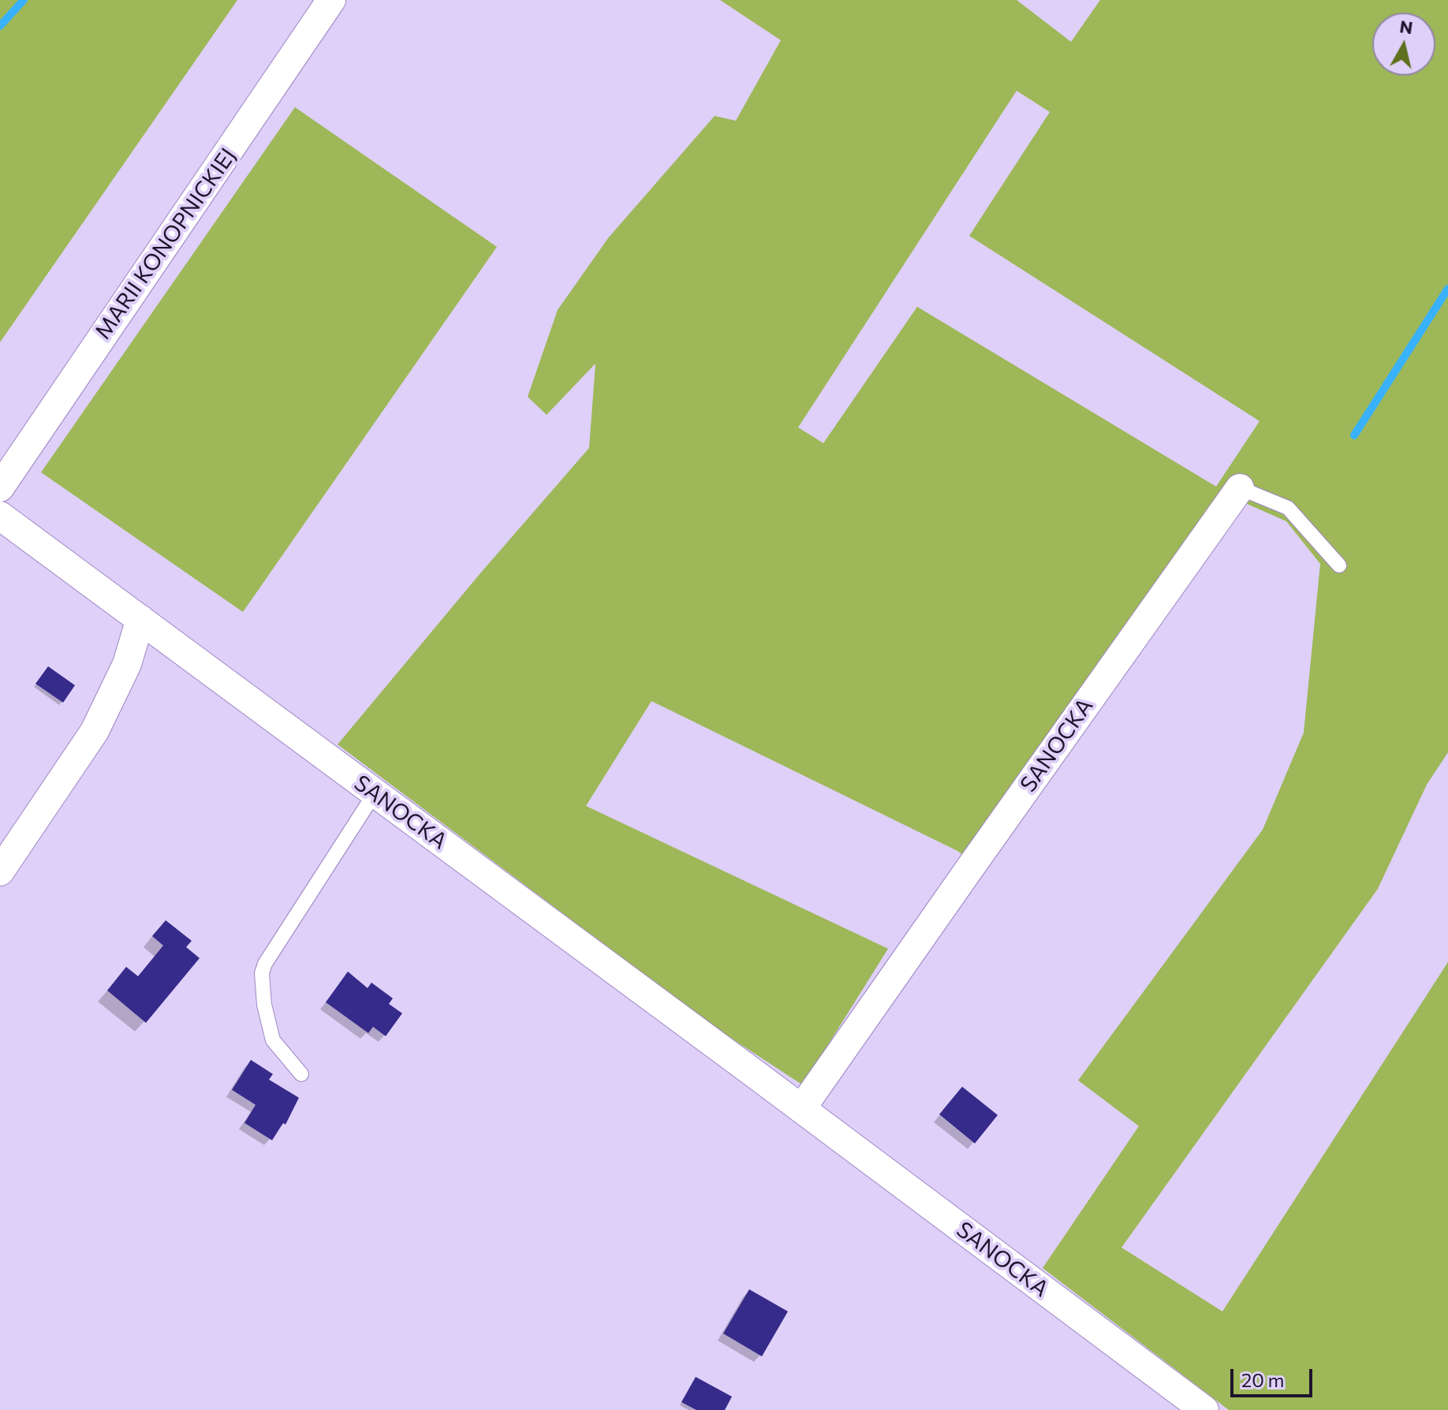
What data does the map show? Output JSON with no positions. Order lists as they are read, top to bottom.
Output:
{
  "streets": {
    "street": ["MARII KONOPNICKIEJ", "SANOCKA"]
  },
  "scale_bar": "20 m",
  "north": "top"
}
